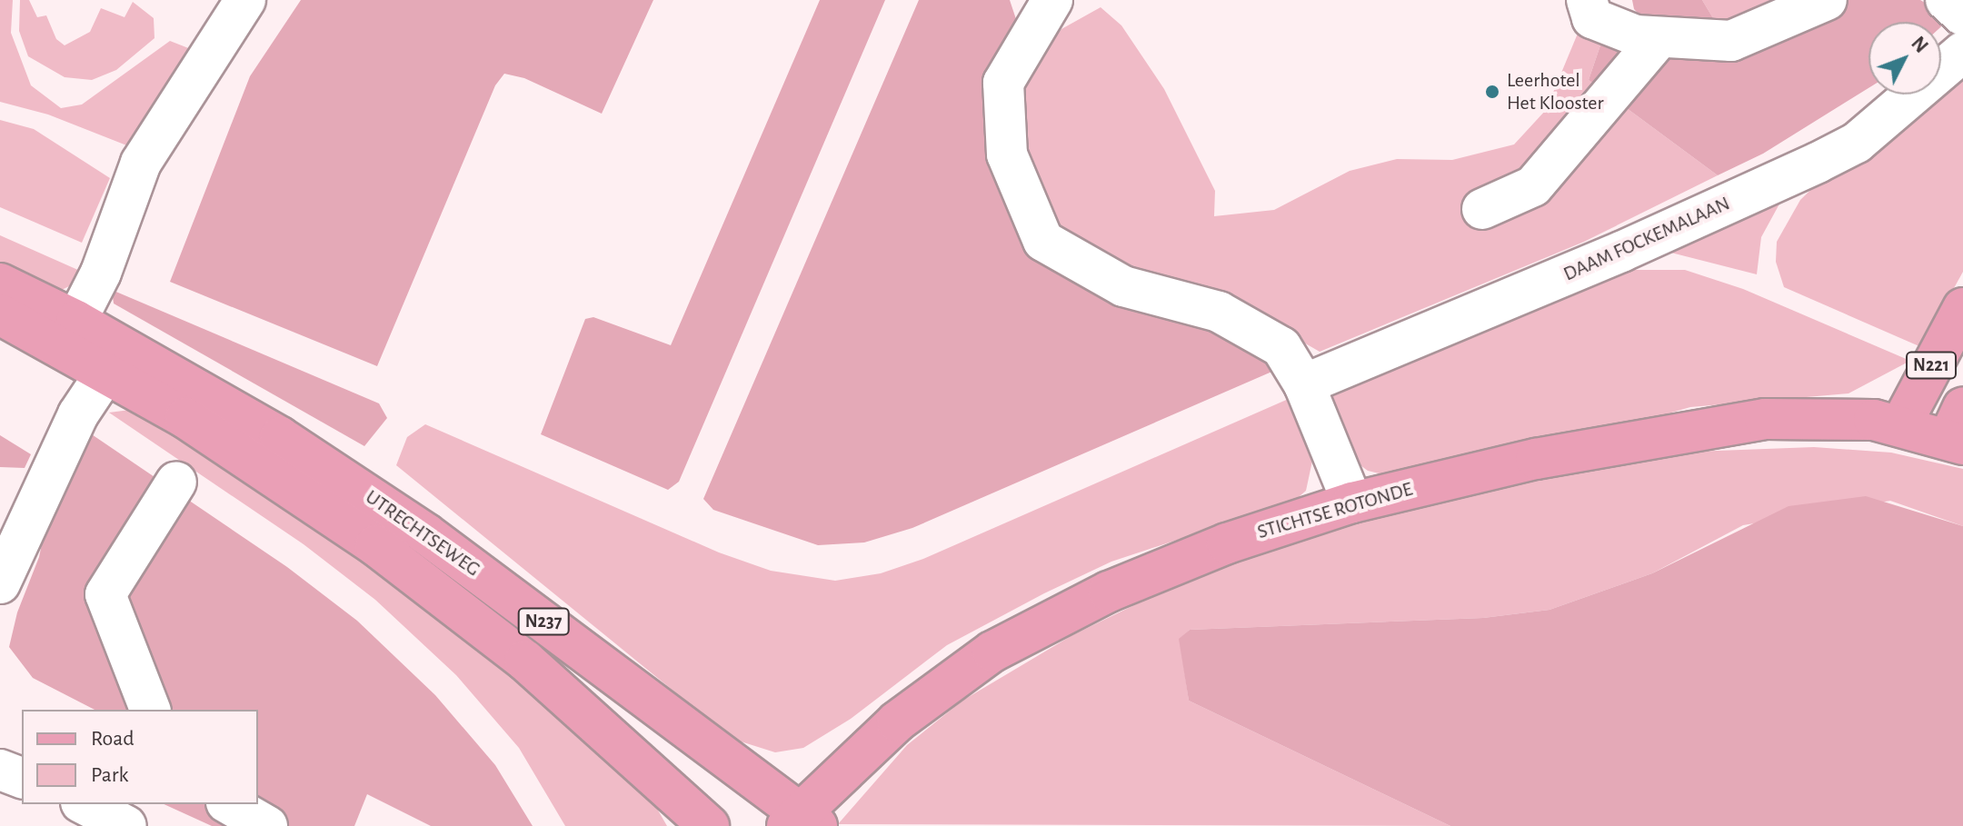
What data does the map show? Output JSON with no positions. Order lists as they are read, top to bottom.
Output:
{
  "streets": {
    "main road": [
      "N221",
      "STICHTSE ROTONDE",
      "UTRECHTSEWEG",
      "N237"
    ],
    "street": ["DAAM FOCKEMALAAN"]
  },
  "crossings": [
    ["N221", "STICHTSE ROTONDE"],
    ["STICHTSE ROTONDE", "UTRECHTSEWEG"]
  ],
  "places": ["Leerhotel Het Klooster"],
  "legend": ["Road", "Park"],
  "north": "top right"
}
